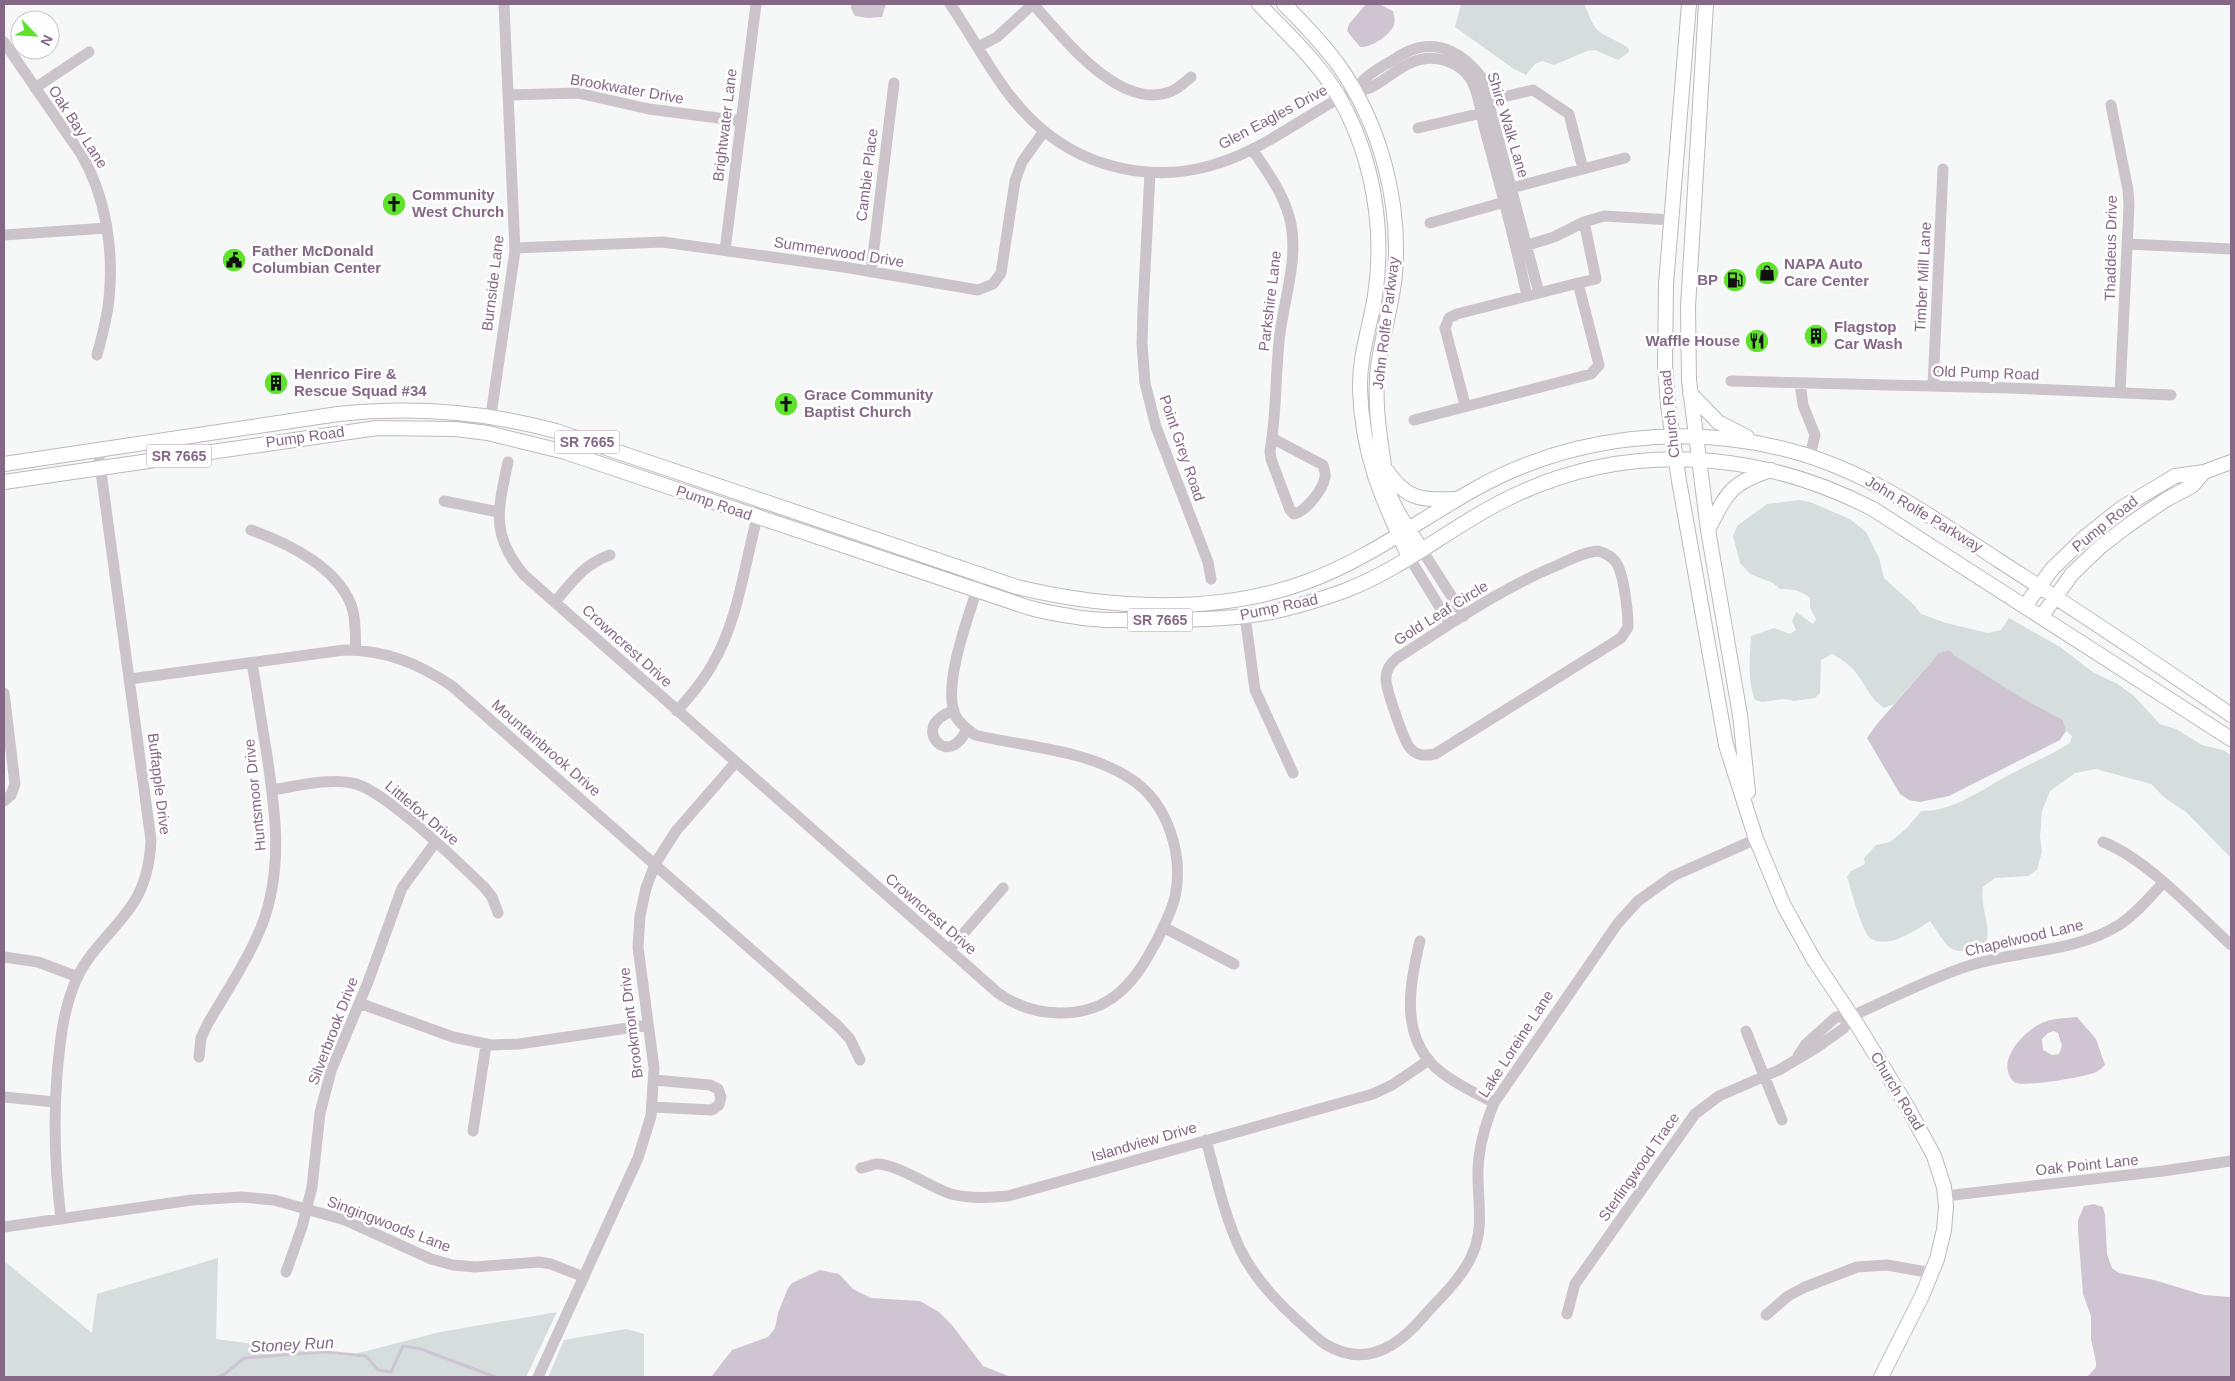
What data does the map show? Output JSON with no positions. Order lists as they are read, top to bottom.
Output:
{
  "streets": {
    "main road": [
      "John Rolfe Parkway",
      "Church Road",
      "Pump Road",
      "SR 7665"
    ],
    "street": [
      "Brookwater Drive",
      "Glen Eagles Drive",
      "Brightwater Lane",
      "Shire Walk Lane",
      "Oak Bay Lane",
      "Cambie Place",
      "Thaddeus Drive",
      "Summerwood Drive",
      "Timber Mill Lane",
      "Burnside Lane",
      "Parkshire Lane",
      "Old Pump Road",
      "Point Grey Road",
      "Gold Leaf Circle",
      "Crowncrest Drive",
      "Mountainbrook Drive",
      "Buffapple Drive",
      "Huntsmoor Drive",
      "Littlefox Drive",
      "Chapelwood Lane",
      "Brookmont Drive",
      "Silverbrook Drive",
      "Lake Loreine Lane",
      "Islandview Drive",
      "Oak Point Lane",
      "Sterlingwood Trace",
      "Singingwoods Lane"
    ]
  },
  "crossings": [
    ["Brookwater Drive", "Brightwater Lane"],
    ["Brookwater Drive", "Burnside Lane"],
    ["Glen Eagles Drive", "Shire Walk Lane"],
    ["Glen Eagles Drive", "Summerwood Drive"],
    ["Glen Eagles Drive", "Parkshire Lane"],
    ["Glen Eagles Drive", "John Rolfe Parkway"],
    ["Glen Eagles Drive", "Point Grey Road"],
    ["Brightwater Lane", "Summerwood Drive"],
    ["Shire Walk Lane", "John Rolfe Parkway"],
    ["Cambie Place", "Summerwood Drive"],
    ["Thaddeus Drive", "Old Pump Road"],
    ["Summerwood Drive", "Burnside Lane"],
    ["Timber Mill Lane", "Old Pump Road"],
    ["Burnside Lane", "Pump Road"],
    ["John Rolfe Parkway", "Church Road"],
    ["John Rolfe Parkway", "Pump Road"],
    ["Church Road", "Chapelwood Lane"],
    ["Church Road", "Lake Loreine Lane"],
    ["Church Road", "Oak Point Lane"],
    ["Church Road", "Sterlingwood Trace"],
    ["Pump Road", "Buffapple Drive"],
    ["Crowncrest Drive", "Brookmont Drive"],
    ["Mountainbrook Drive", "Buffapple Drive"],
    ["Mountainbrook Drive", "Huntsmoor Drive"],
    ["Mountainbrook Drive", "Brookmont Drive"],
    ["Buffapple Drive", "Singingwoods Lane"],
    ["Huntsmoor Drive", "Littlefox Drive"],
    ["Littlefox Drive", "Silverbrook Drive"],
    ["Chapelwood Lane", "Sterlingwood Trace"],
    ["Brookmont Drive", "Singingwoods Lane"],
    ["Silverbrook Drive", "Singingwoods Lane"],
    ["Lake Loreine Lane", "Islandview Drive"]
  ],
  "water": ["Stoney Run"],
  "places": {
    "church": ["Community West Church", "Grace Community Baptist Church"],
    "public building": ["Father McDonald Columbian Center"],
    "shop": ["NAPA Auto Care Center"],
    "fuel station": ["BP"],
    "building": ["Flagstop Car Wash", "Henrico Fire & Rescue Squad #34"],
    "restaurant": ["Waffle House"]
  },
  "north": "bottom right"
}
